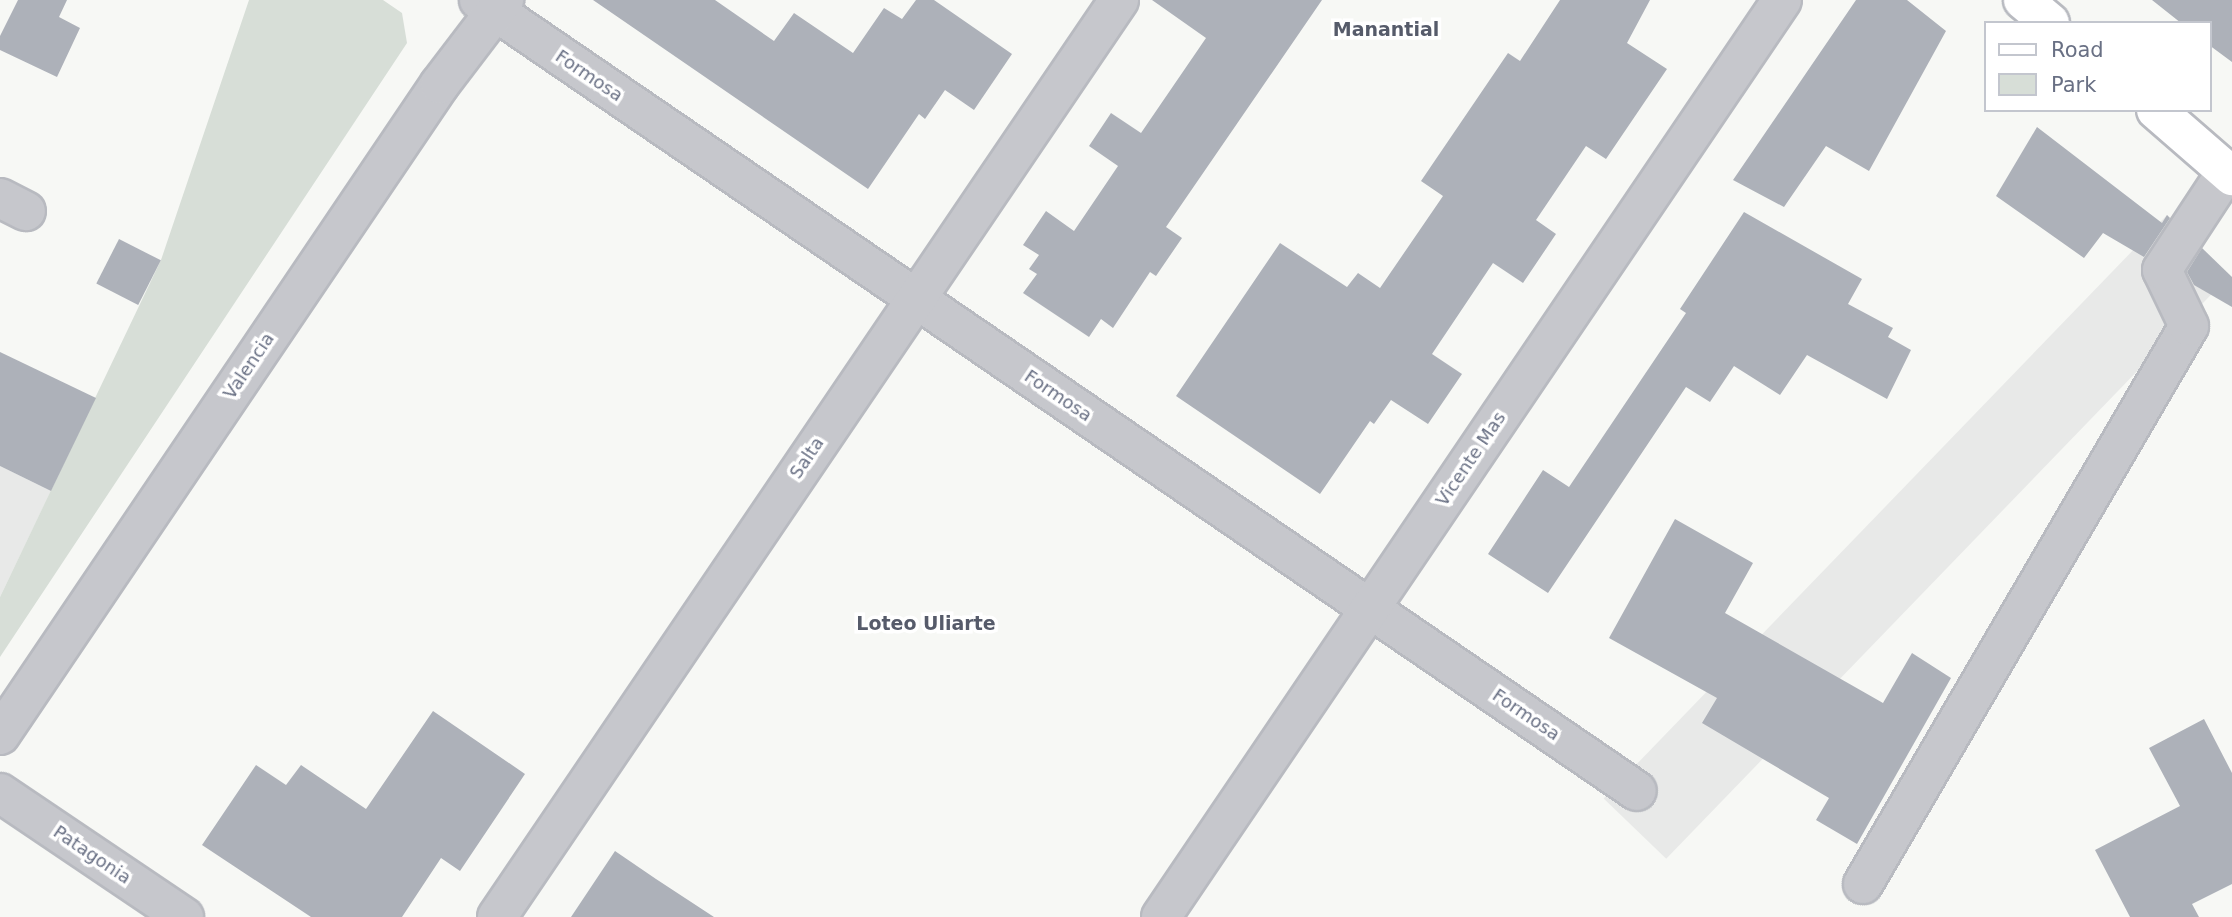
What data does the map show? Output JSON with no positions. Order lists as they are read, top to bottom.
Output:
{
  "streets": {
    "street": [
      "Formosa",
      "Valencia",
      "Salta",
      "Vicente Mas",
      "Patagonia"
    ]
  },
  "crossings": [
    ["Formosa", "Valencia"],
    ["Formosa", "Salta"],
    ["Formosa", "Vicente Mas"]
  ],
  "districts": ["Manantial", "Loteo Uliarte"],
  "legend": ["Road", "Park"]
}
